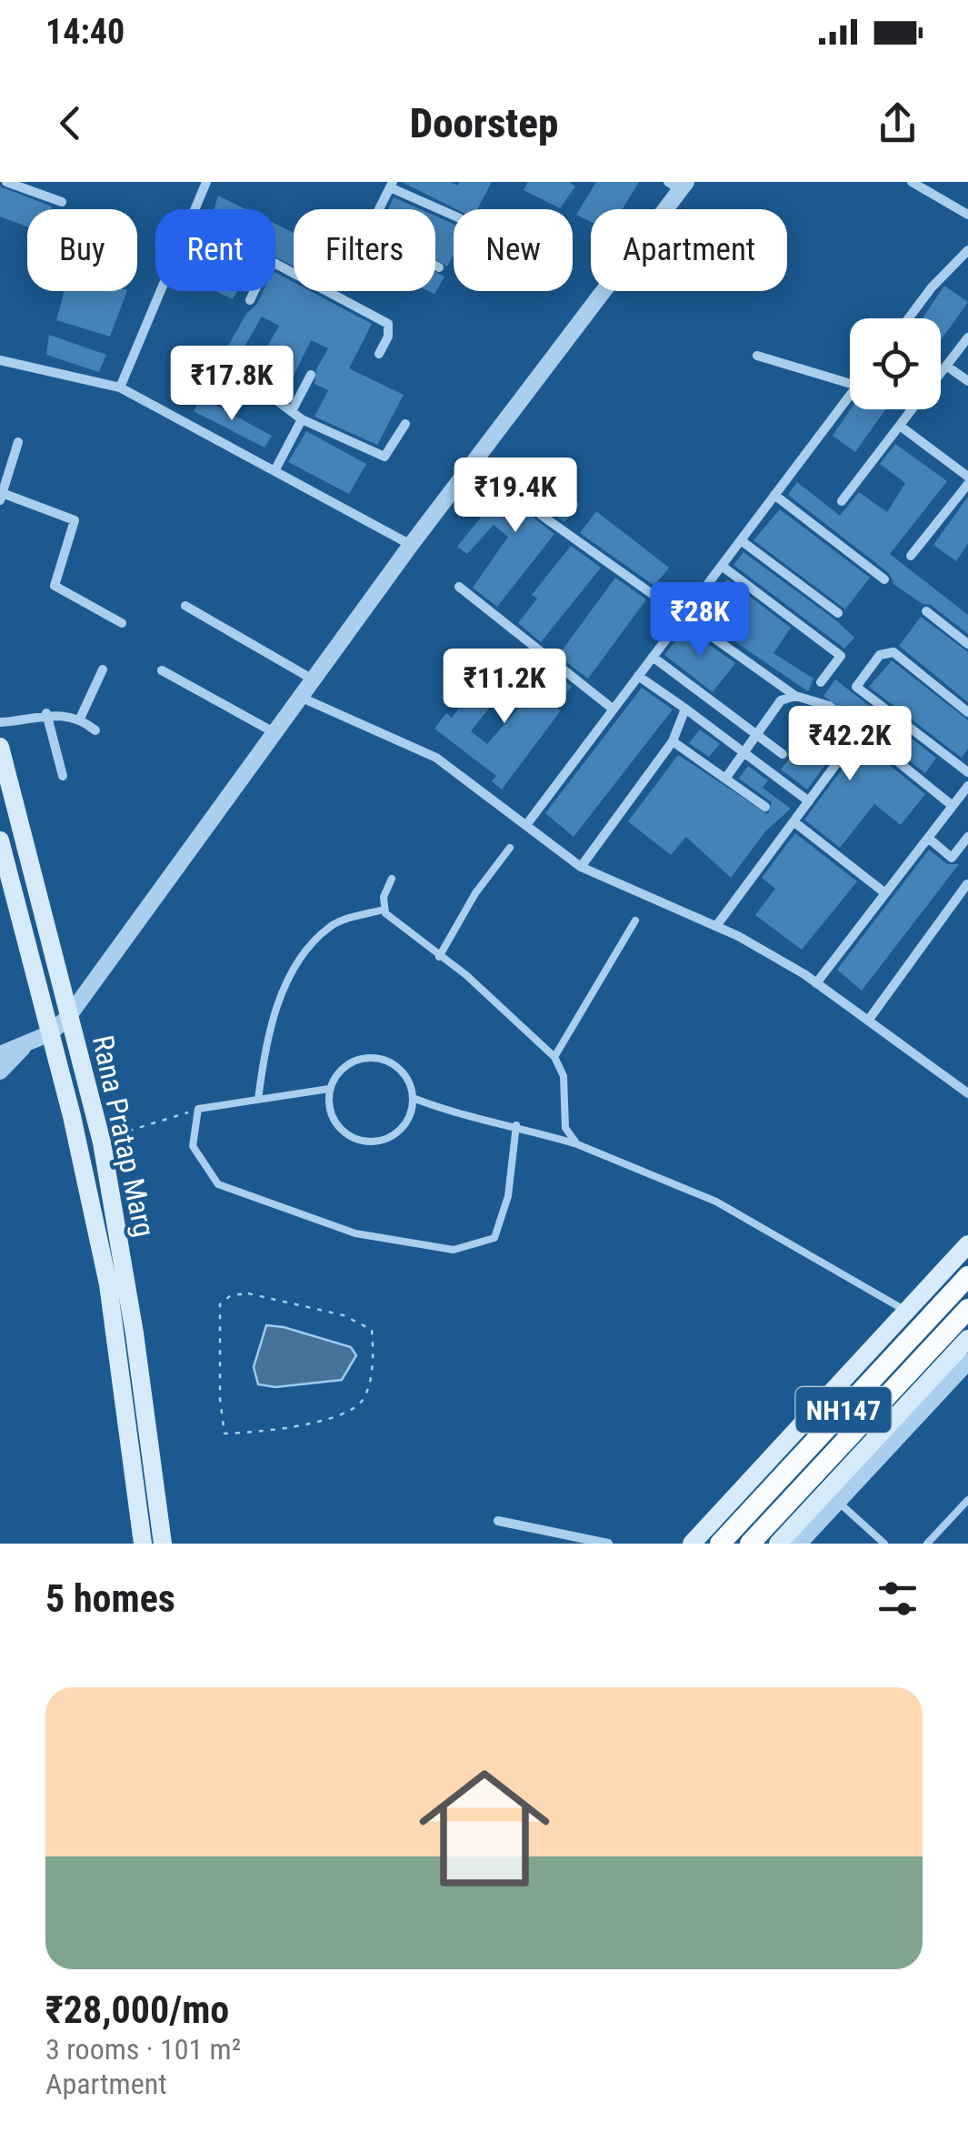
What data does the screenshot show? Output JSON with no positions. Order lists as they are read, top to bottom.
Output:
{
  "streets": {
    "highway": ["NH147"],
    "main road": ["Rana Pratap Marg"]
  },
  "page": {
    "status": "14:40",
    "header": "Doorstep",
    "chip": [
      "Buy",
      "Rent",
      "Filters",
      "New",
      "Apartment"
    ],
    "price": [
      "₹17.8K",
      "₹19.4K",
      "₹28K",
      "₹11.2K",
      "₹42.2K"
    ],
    "heading": "5 homes",
    "list": [
      {
        "name": "₹28,000/mo",
        "note": "3 rooms · 101 m² · Apartment"
      }
    ]
  }
}
